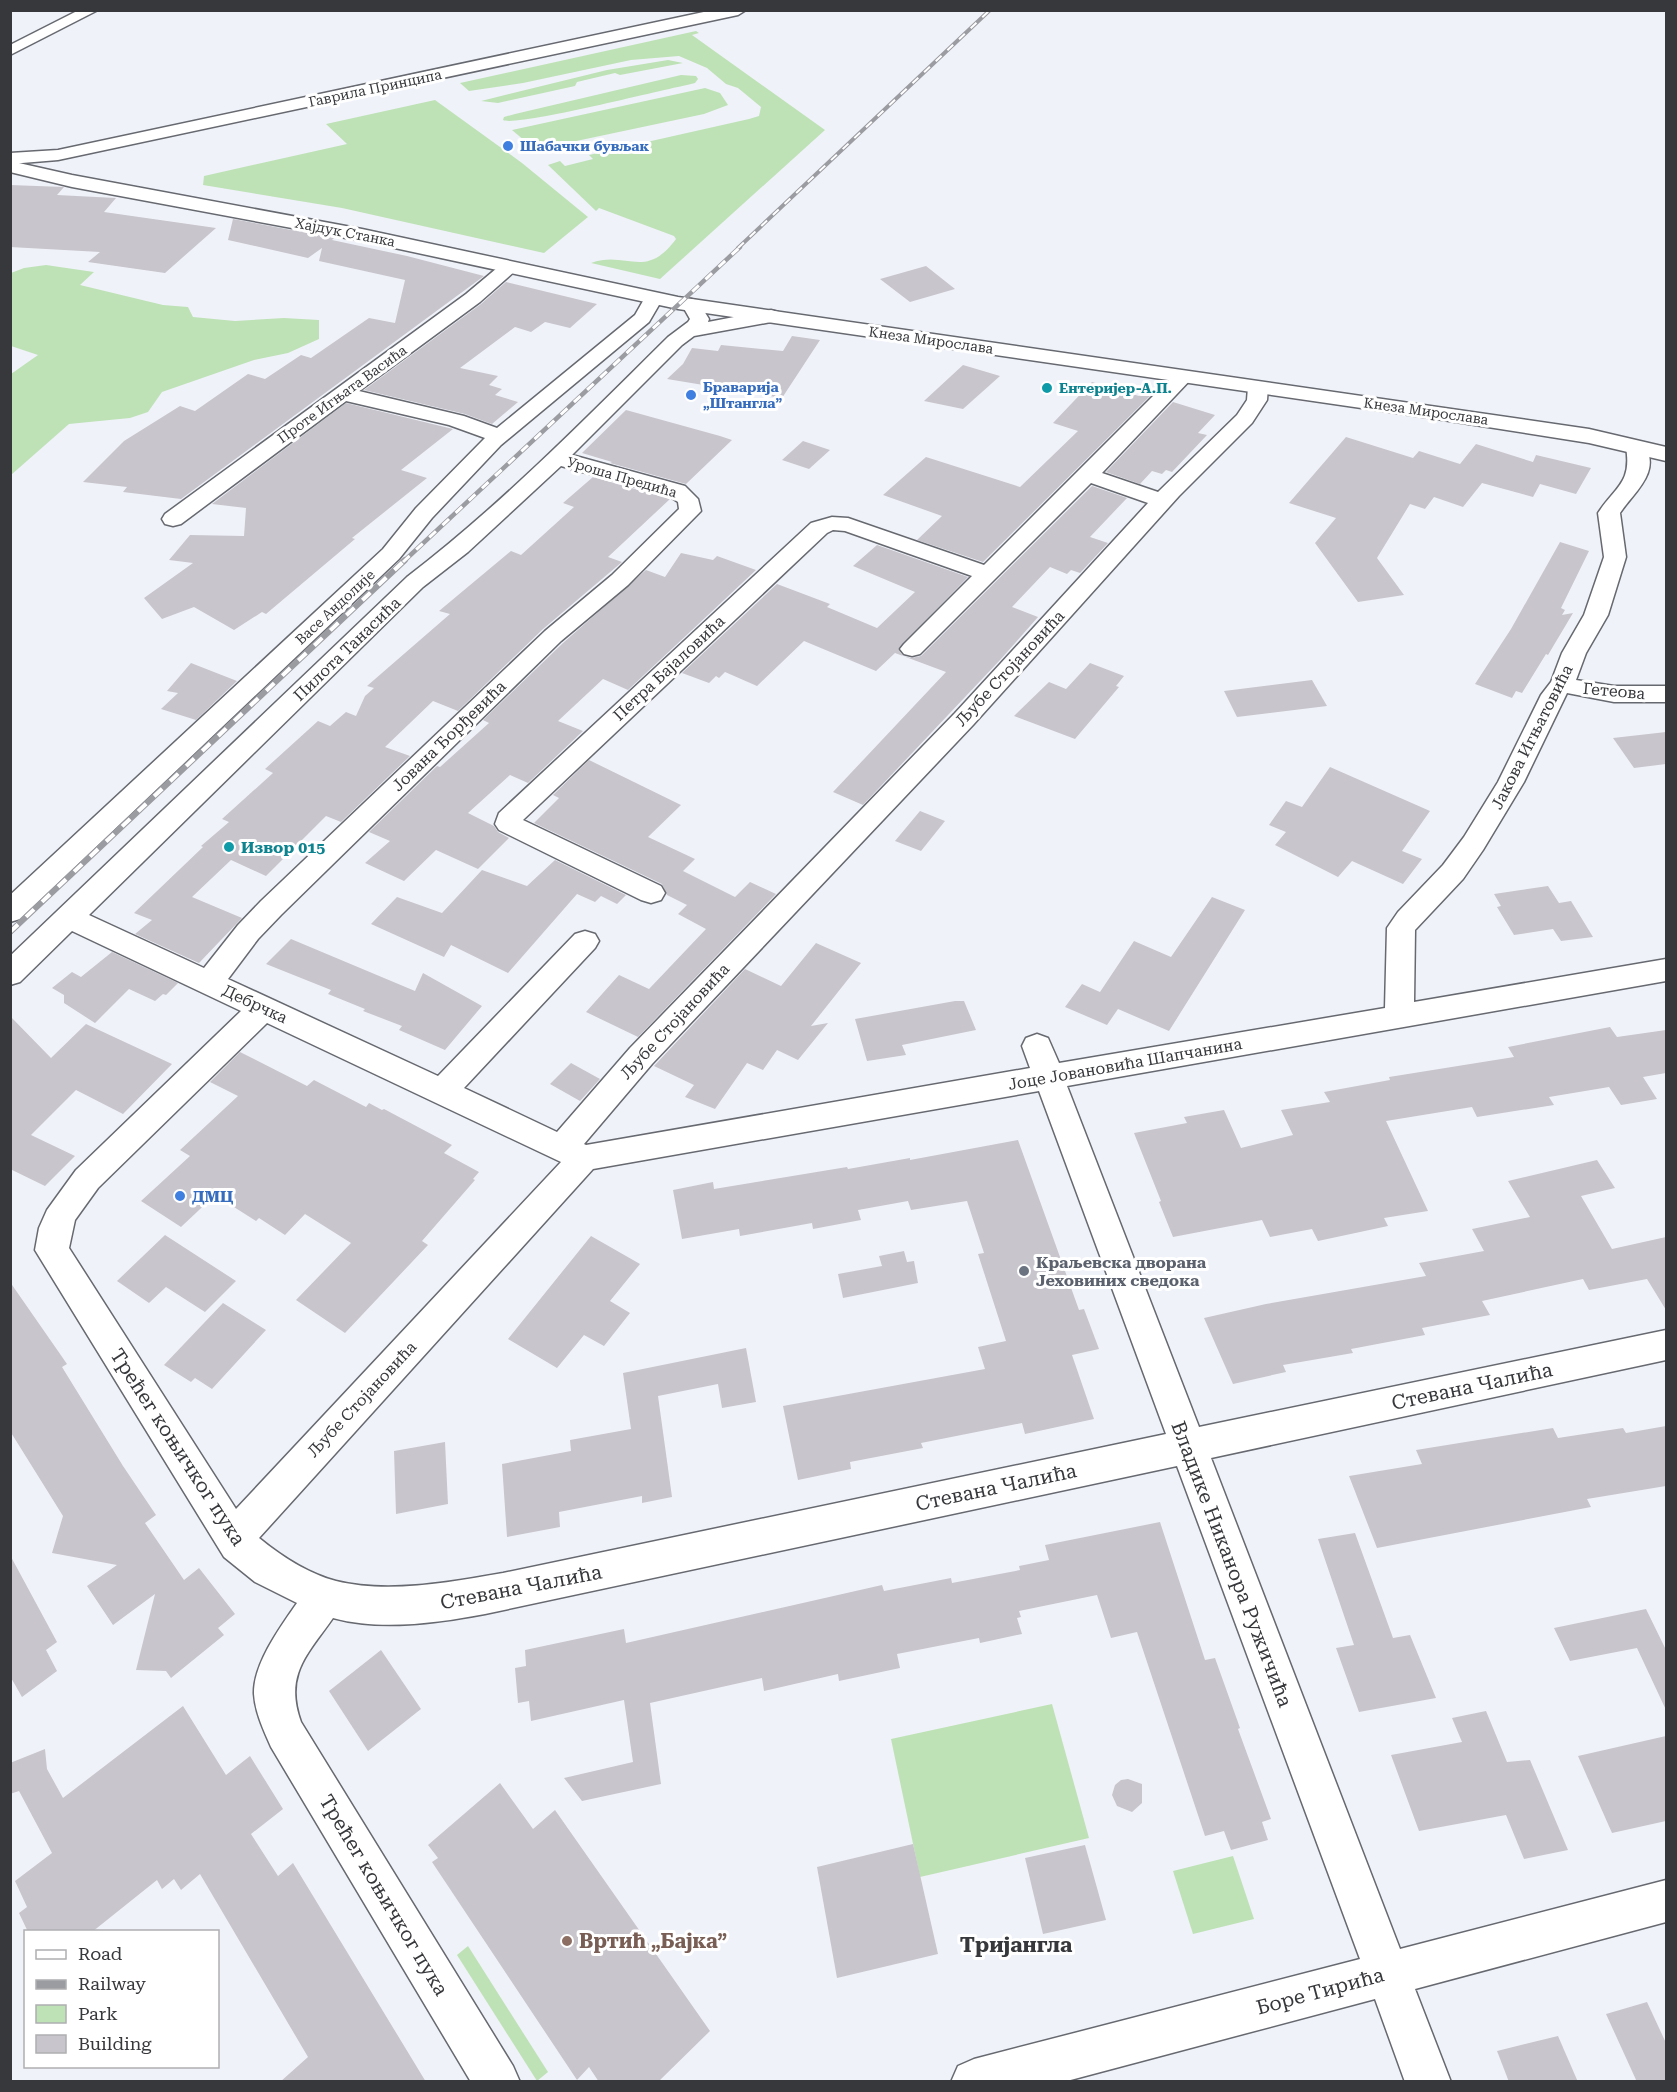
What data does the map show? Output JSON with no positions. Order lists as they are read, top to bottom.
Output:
{
  "streets": {
    "street": [
      "Гаврила Принципа",
      "Хајдук Станка",
      "Кнеза Мирослава",
      "Проте Игњата Васића",
      "Уроша Предића",
      "Васе Андолије",
      "Пилота Танасића",
      "Петра Бајаловића",
      "Љубе Стојановића",
      "Гетеова",
      "Јована Ђорђевића",
      "Јакова Игњатовића",
      "Дебрчка",
      "Јоце Јовановића Шапчанина",
      "Стевана Чалића",
      "Трећег коњичког пука",
      "Владике Никанора Ружичића",
      "Боре Тирића"
    ]
  },
  "crossings": [
    ["Хајдук Станка", "Кнеза Мирослава"],
    ["Хајдук Станка", "Проте Игњата Васића"],
    ["Хајдук Станка", "Васе Андолије"],
    ["Кнеза Мирослава", "Пилота Танасића"],
    ["Кнеза Мирослава", "Љубе Стојановића"],
    ["Кнеза Мирослава", "Јакова Игњатовића"],
    ["Уроша Предића", "Пилота Танасића"],
    ["Уроша Предића", "Јована Ђорђевића"],
    ["Пилота Танасића", "Дебрчка"],
    ["Љубе Стојановића", "Дебрчка"],
    ["Љубе Стојановића", "Јоце Јовановића Шапчанина"],
    ["Љубе Стојановића", "Трећег коњичког пука"],
    ["Гетеова", "Јакова Игњатовића"],
    ["Јована Ђорђевића", "Дебрчка"],
    ["Јакова Игњатовића", "Јоце Јовановића Шапчанина"],
    ["Дебрчка", "Јоце Јовановића Шапчанина"],
    ["Дебрчка", "Трећег коњичког пука"],
    ["Јоце Јовановића Шапчанина", "Владике Никанора Ружичића"],
    ["Стевана Чалића", "Трећег коњичког пука"],
    ["Стевана Чалића", "Владике Никанора Ружичића"],
    ["Владике Никанора Ружичића", "Боре Тирића"]
  ],
  "districts": ["Тријангла"],
  "places": [
    "Шабачки бувљак",
    "Ентеријер-А.П.",
    "Браварија „Штангла”",
    "Извор 015",
    "ДМЦ",
    "Краљевска дворана Јеховиних сведока",
    "Вртић „Бајка”"
  ],
  "legend": [
    "Road",
    "Railway",
    "Park",
    "Building"
  ]
}
